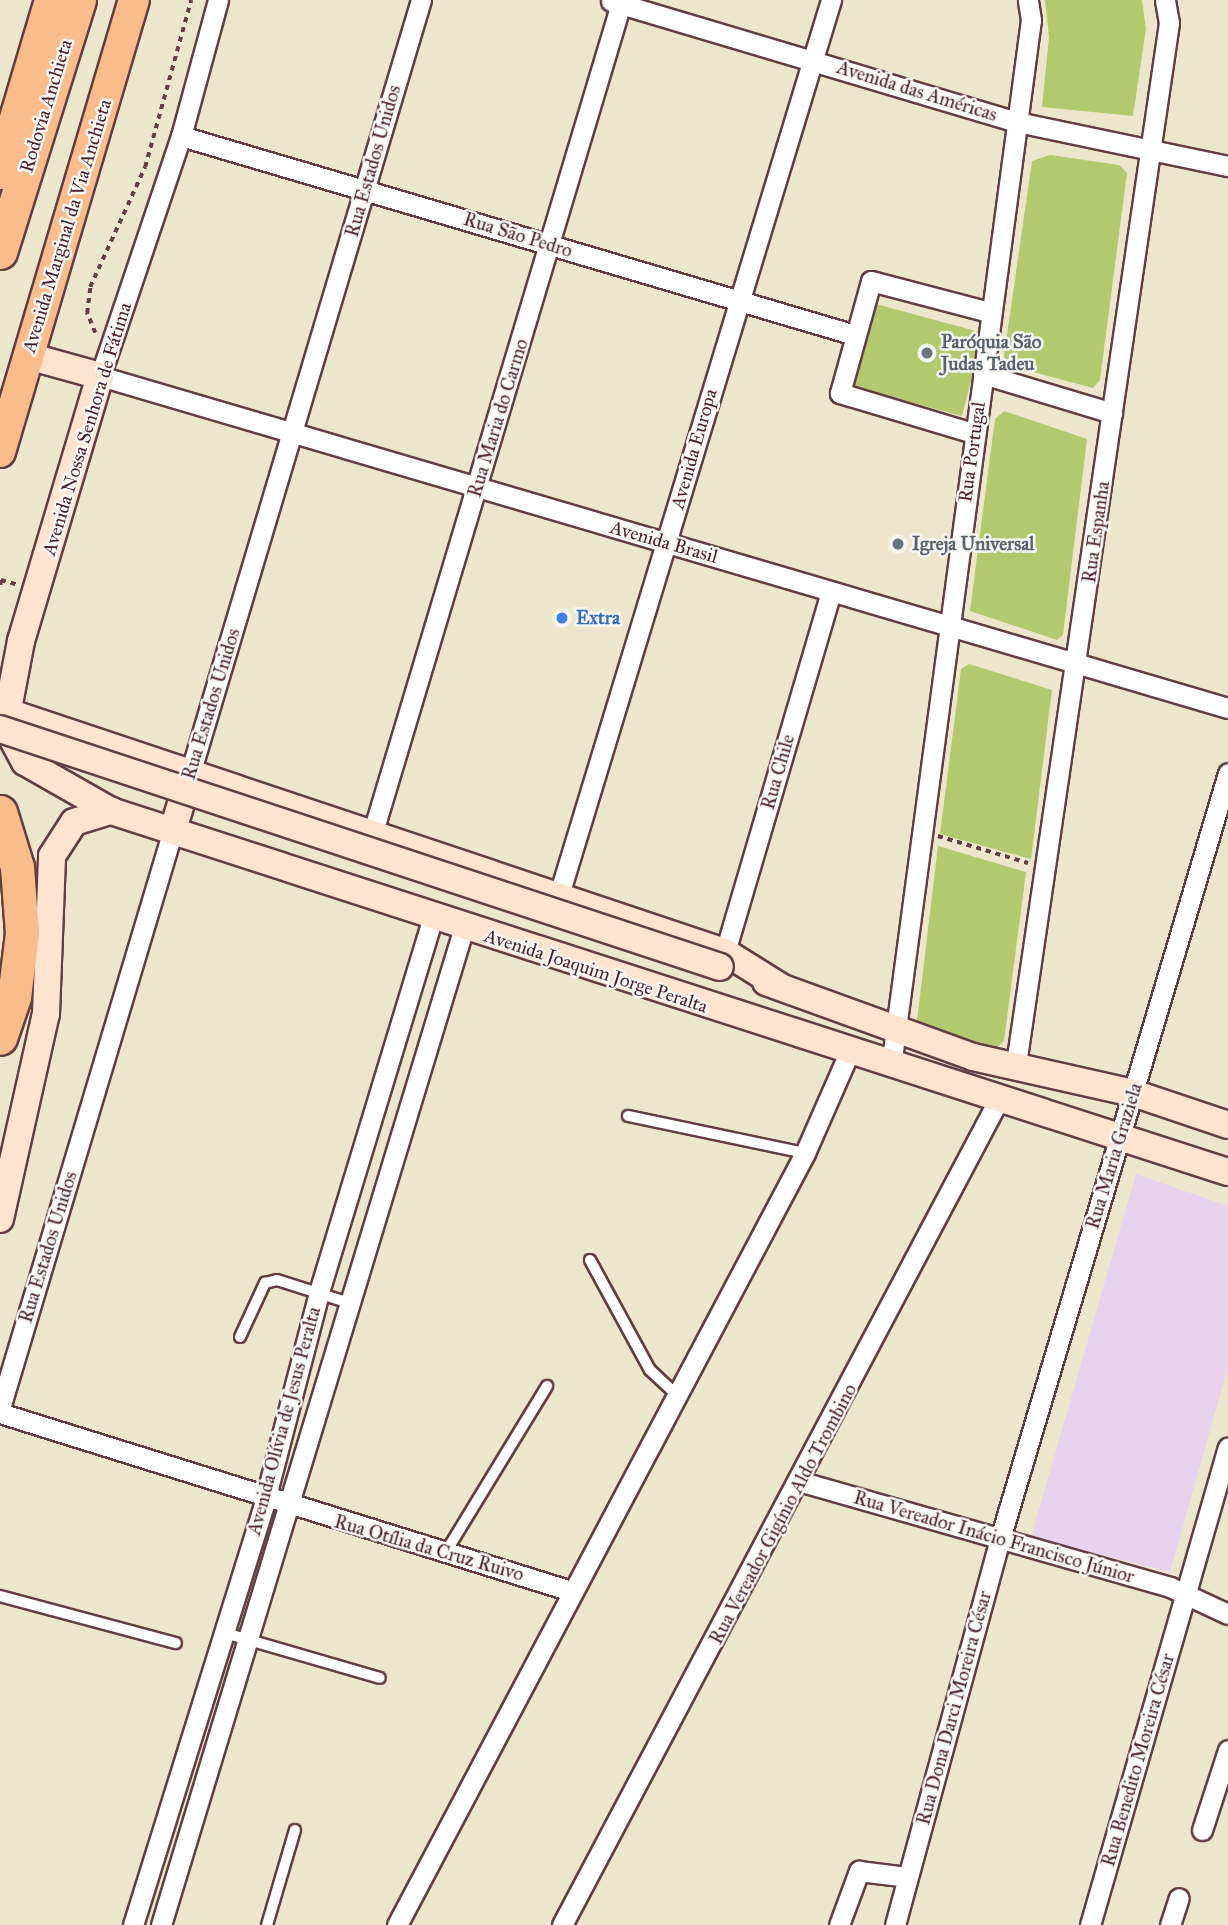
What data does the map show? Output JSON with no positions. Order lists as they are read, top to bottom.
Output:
{
  "streets": {
    "highway": ["Rodovia Anchieta"],
    "main road": ["Avenida Marginal da Via Anchieta"],
    "street": [
      "Avenida das Américas",
      "Rua Estados Unidos",
      "Rua São Pedro",
      "Rua Maria do Carmo",
      "Avenida Nossa Senhora de Fátima",
      "Avenida Europa",
      "Rua Portugal",
      "Rua Espanha",
      "Avenida Brasil",
      "Rua Chile",
      "Avenida Joaquim Jorge Peralta",
      "Rua Maria Graziela",
      "Avenida Olívia de Jesus Peralta",
      "Rua Vereador Gigínio Aldo Trombino",
      "Rua Vereador Inácio Francisco Júnior",
      "Rua Otília da Cruz Ruivo",
      "Rua Dona Darci Moreira César",
      "Rua Benedito Moreira César"
    ]
  },
  "crossings": [
    ["Avenida das Américas", "Rua Maria do Carmo"],
    ["Avenida das Américas", "Avenida Europa"],
    ["Avenida das Américas", "Rua Portugal"],
    ["Avenida das Américas", "Rua Espanha"],
    ["Rua Estados Unidos", "Rua São Pedro"],
    ["Rua Estados Unidos", "Avenida Brasil"],
    ["Rua Estados Unidos", "Avenida Joaquim Jorge Peralta"],
    ["Rua Estados Unidos", "Rua Otília da Cruz Ruivo"],
    ["Rua São Pedro", "Rua Maria do Carmo"],
    ["Rua São Pedro", "Avenida Nossa Senhora de Fátima"],
    ["Rua São Pedro", "Avenida Europa"],
    ["Rua Maria do Carmo", "Avenida Brasil"],
    ["Avenida Nossa Senhora de Fátima", "Avenida Brasil"],
    ["Avenida Nossa Senhora de Fátima", "Avenida Joaquim Jorge Peralta"],
    ["Avenida Europa", "Avenida Brasil"],
    ["Rua Portugal", "Avenida Brasil"],
    ["Rua Portugal", "Avenida Joaquim Jorge Peralta"],
    ["Rua Espanha", "Avenida Brasil"],
    ["Avenida Brasil", "Rua Chile"],
    ["Avenida Joaquim Jorge Peralta", "Rua Maria Graziela"],
    ["Avenida Joaquim Jorge Peralta", "Avenida Olívia de Jesus Peralta"],
    ["Avenida Joaquim Jorge Peralta", "Rua Vereador Gigínio Aldo Trombino"],
    ["Rua Maria Graziela", "Rua Vereador Inácio Francisco Júnior"],
    ["Rua Maria Graziela", "Rua Dona Darci Moreira César"],
    ["Avenida Olívia de Jesus Peralta", "Rua Otília da Cruz Ruivo"],
    ["Rua Vereador Gigínio Aldo Trombino", "Rua Vereador Inácio Francisco Júnior"],
    ["Rua Vereador Inácio Francisco Júnior", "Rua Dona Darci Moreira César"],
    ["Rua Vereador Inácio Francisco Júnior", "Rua Benedito Moreira César"]
  ],
  "places": ["Paróquia São Judas Tadeu", "Igreja Universal", "Extra"]
}
